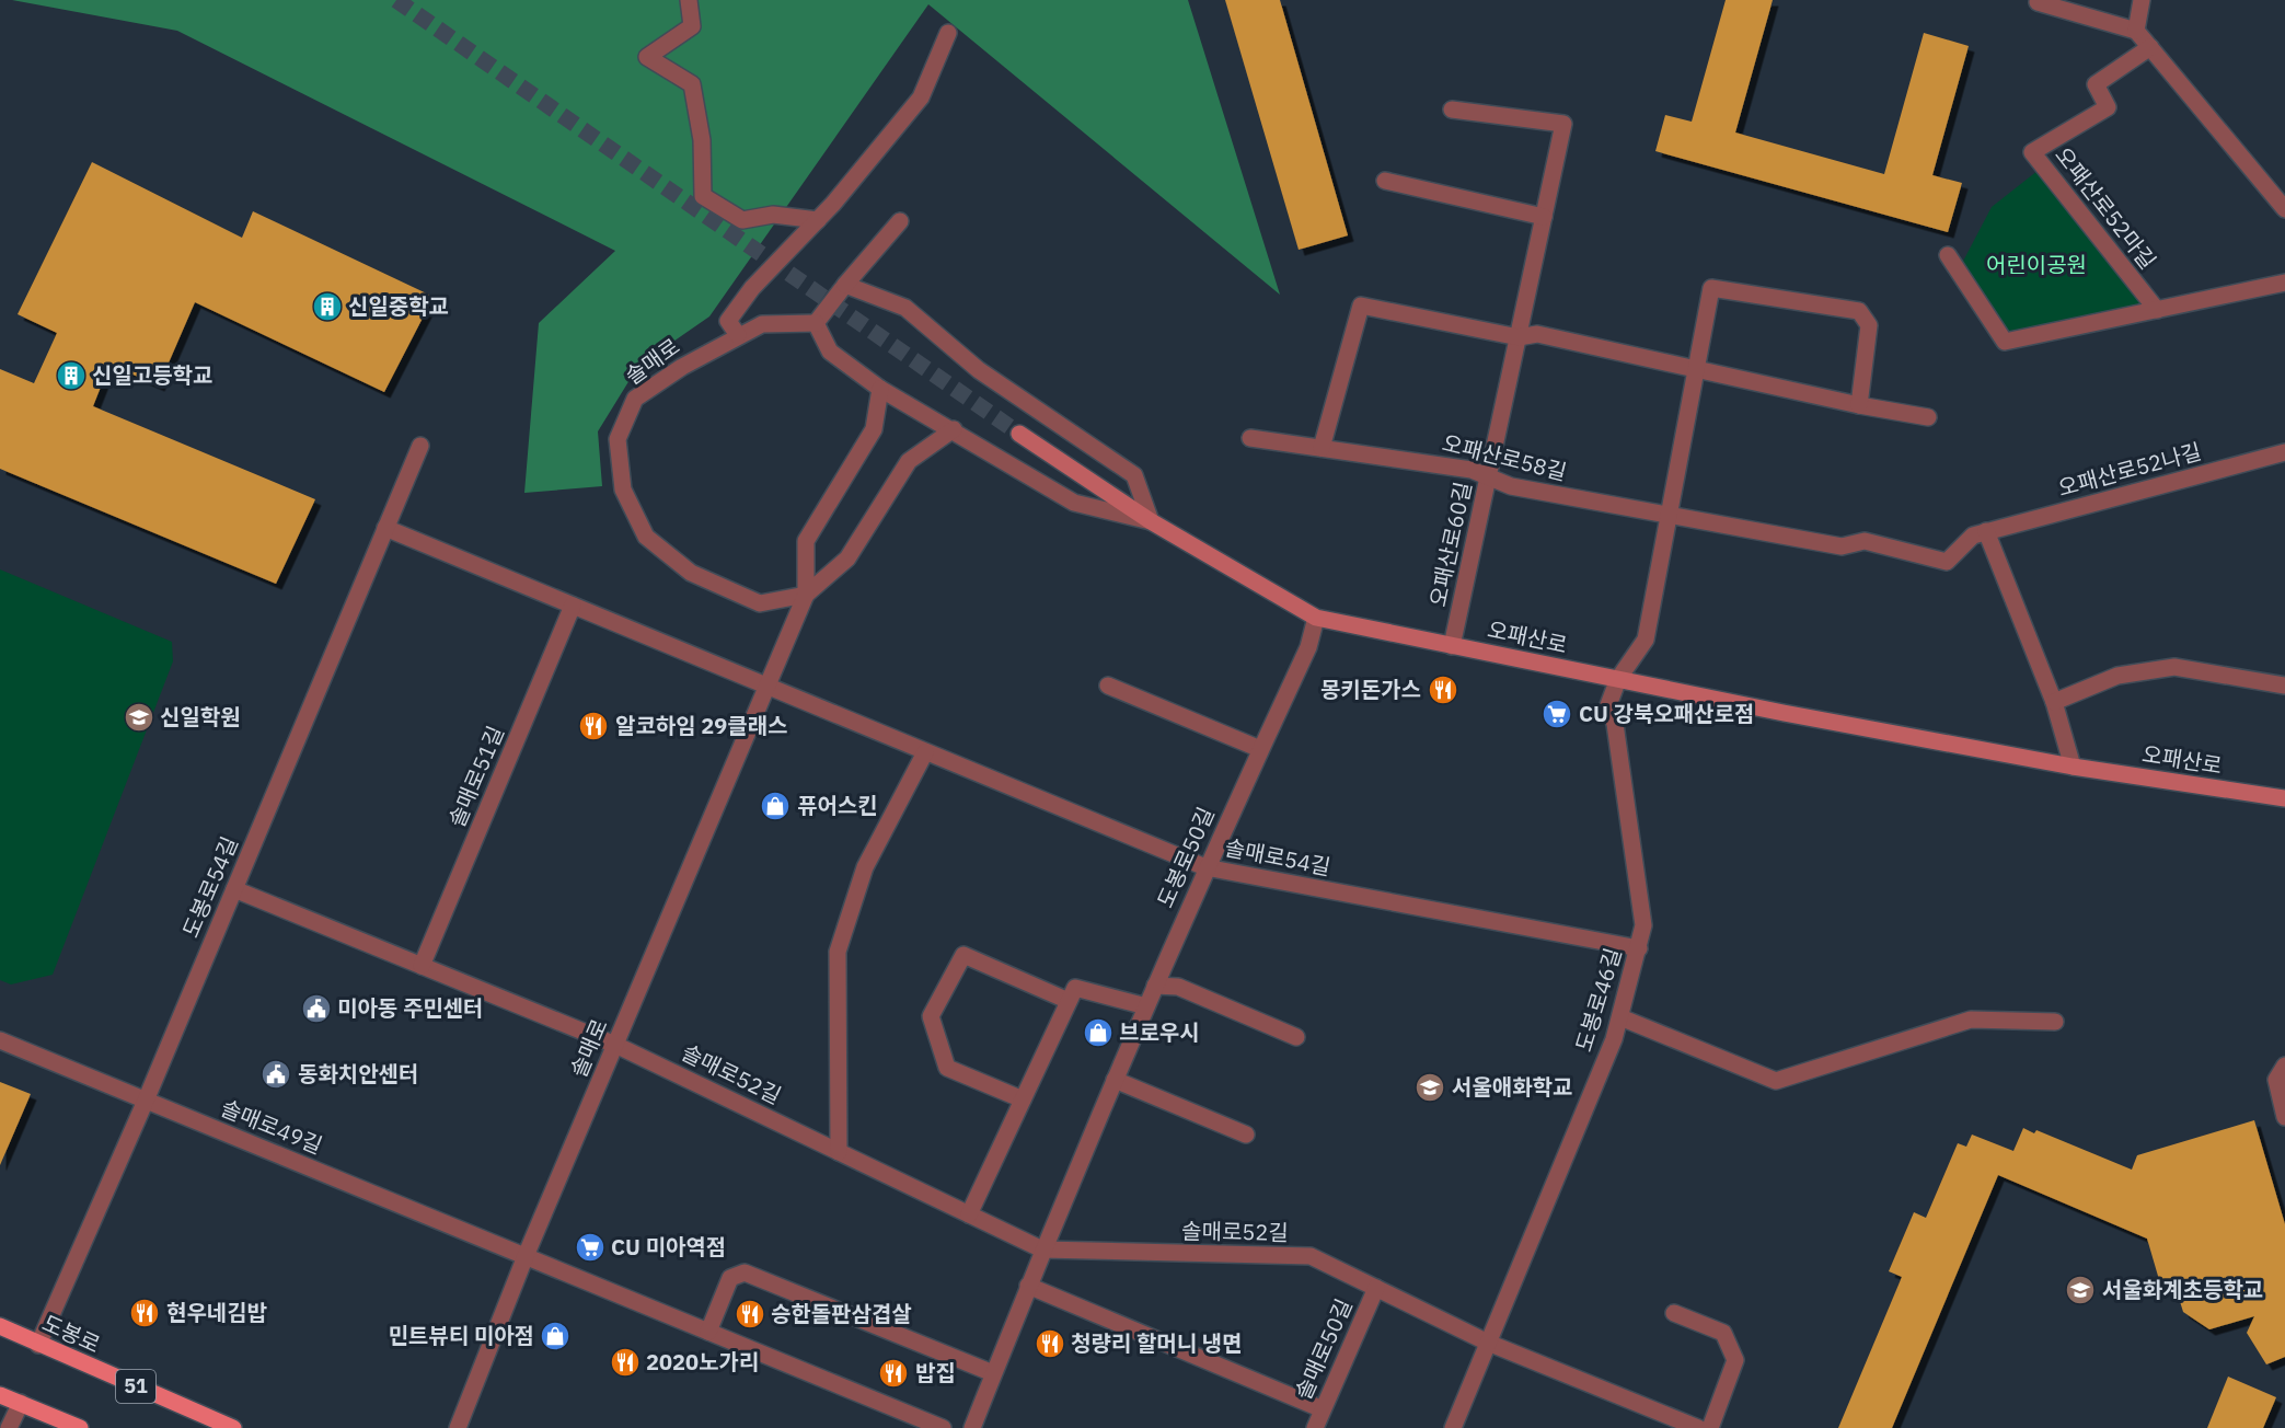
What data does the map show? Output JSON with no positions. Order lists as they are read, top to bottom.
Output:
{
  "streets": {
    "main road": ["도봉로", "51"],
    "street": [
      "오패산로52마길",
      "솔매로",
      "오패산로58길",
      "오패산로52나길",
      "오패산로60길",
      "오패산로",
      "솔매로51길",
      "도봉로50길",
      "솔매로54길",
      "도봉로54길",
      "도봉로46길",
      "솔매로52길",
      "솔매로49길",
      "솔매로50길"
    ]
  },
  "crossings": [
    ["솔매로", "솔매로54길"],
    ["솔매로", "솔매로52길"],
    ["솔매로", "솔매로49길"],
    ["오패산로58길", "오패산로52나길"],
    ["오패산로58길", "오패산로60길"],
    ["오패산로60길", "오패산로"],
    ["오패산로", "도봉로50길"],
    ["오패산로", "도봉로46길"],
    ["도봉로50길", "솔매로54길"],
    ["도봉로50길", "솔매로52길"],
    ["솔매로54길", "도봉로46길"],
    ["도봉로54길", "솔매로49길"],
    ["도봉로54길", "도봉로"],
    ["도봉로46길", "솔매로52길"],
    ["솔매로52길", "솔매로50길"]
  ],
  "parks": ["어린이공원"],
  "places": {
    "building": ["신일중학교", "신일고등학교"],
    "restaurant": [
      "몽키돈가스",
      "알코하임 29클래스",
      "현우네김밥",
      "승한돌판삼겹살",
      "청량리 할머니 냉면",
      "2020노가리",
      "밥집"
    ],
    "supermarket": ["CU 강북오패산로점", "CU 미아역점"],
    "school or university": ["신일학원", "서울애화학교", "서울화계초등학교"],
    "shop": ["퓨어스킨", "브로우시", "민트뷰티 미아점"],
    "public building": ["미아동 주민센터", "동화치안센터"]
  }
}
